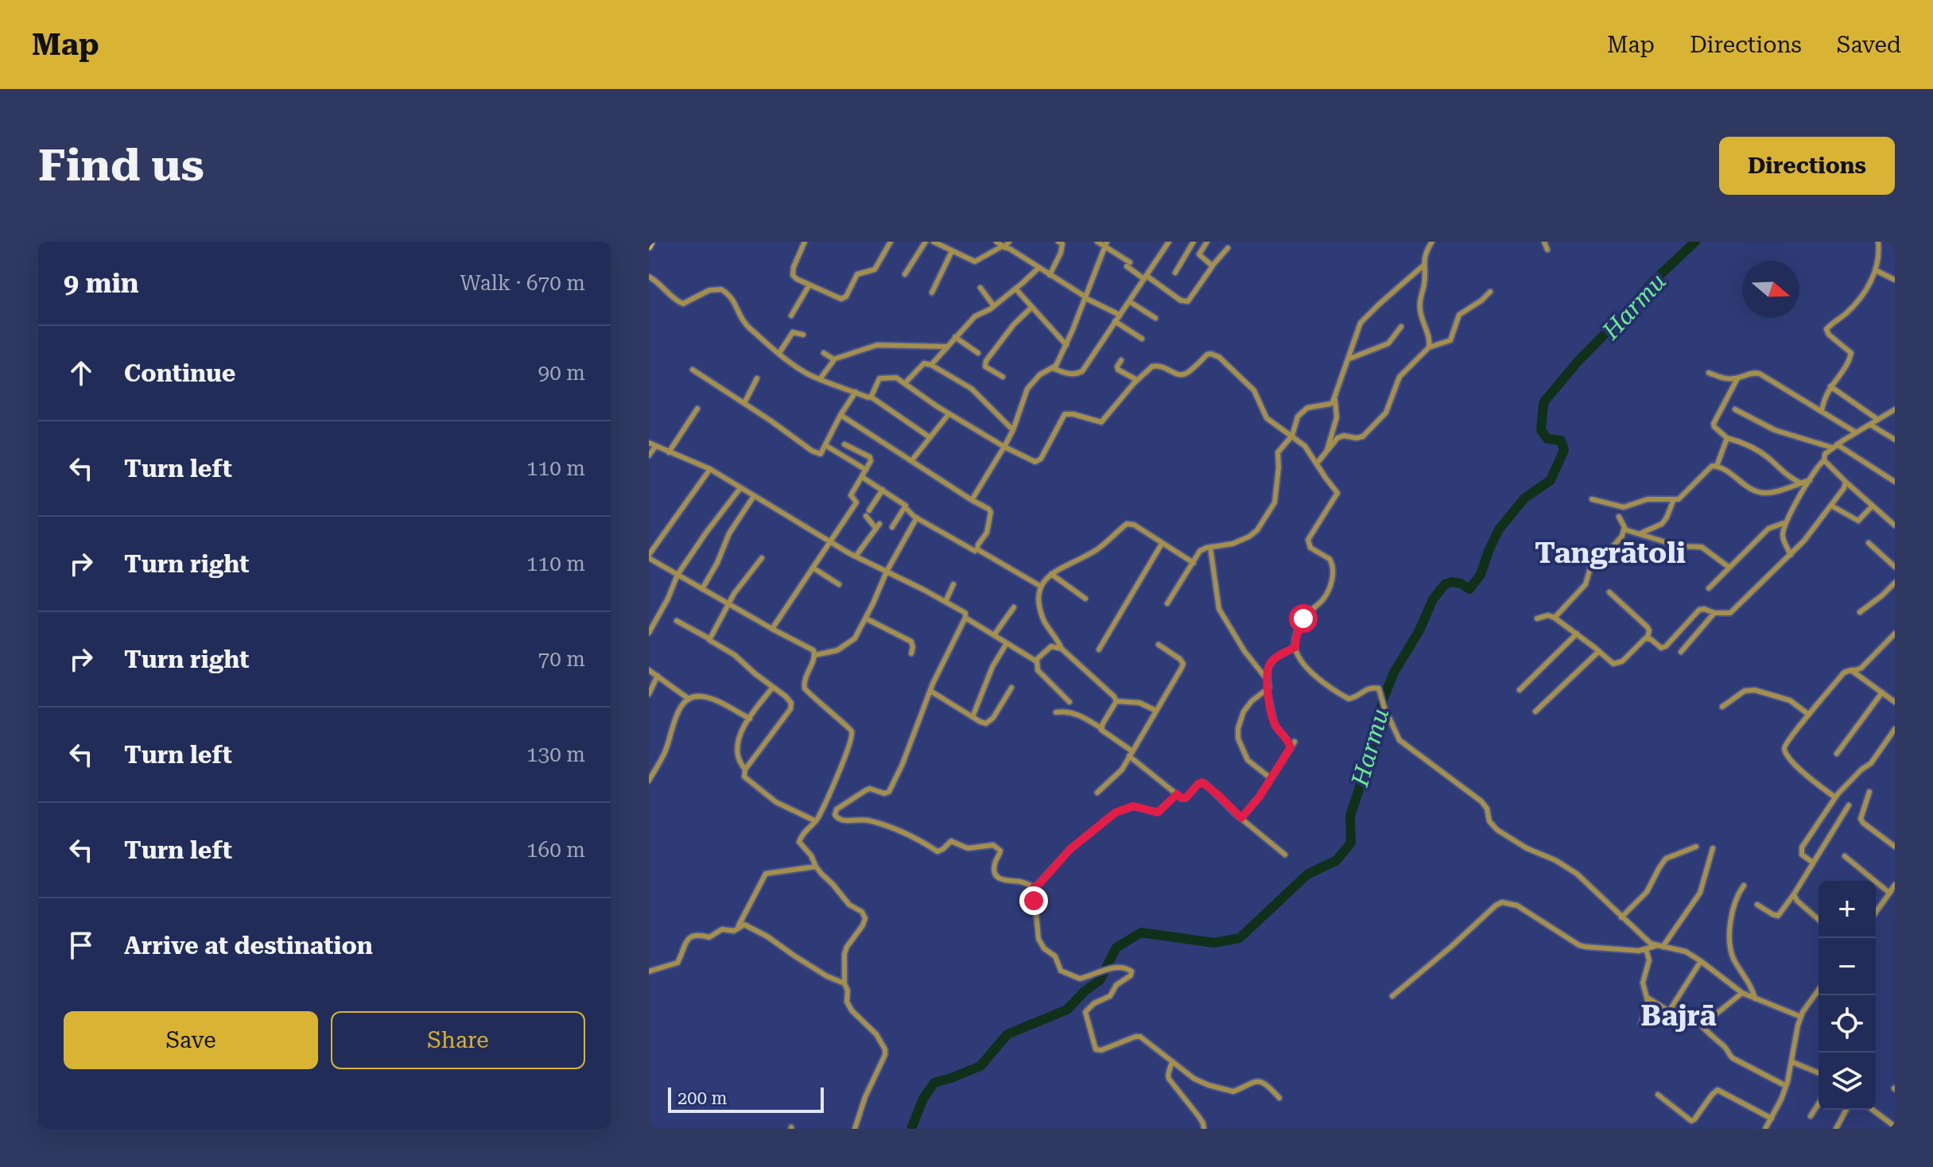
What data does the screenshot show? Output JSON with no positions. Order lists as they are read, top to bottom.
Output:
{
  "districts": ["Tangrātoli", "Bajrā"],
  "water": ["Harmu"],
  "scale_bar": "200 m",
  "north": "right",
  "page": {
    "header": "Map",
    "nav": ["Map", "Directions", "Saved"],
    "buttons": [
      "Directions",
      ["Save", "Share"]
    ],
    "title": "Find us",
    "heading": ["9 min", "Walk · 670 m"],
    "list": [
      ["Continue", "90 m"],
      ["Turn left", "110 m"],
      ["Turn right", "110 m"],
      ["Turn right", "70 m"],
      ["Turn left", "130 m"],
      ["Turn left", "160 m"],
      "Arrive at destination"
    ],
    "map_buttons": ["+", "−"],
    "scale": "200 m"
  }
}
